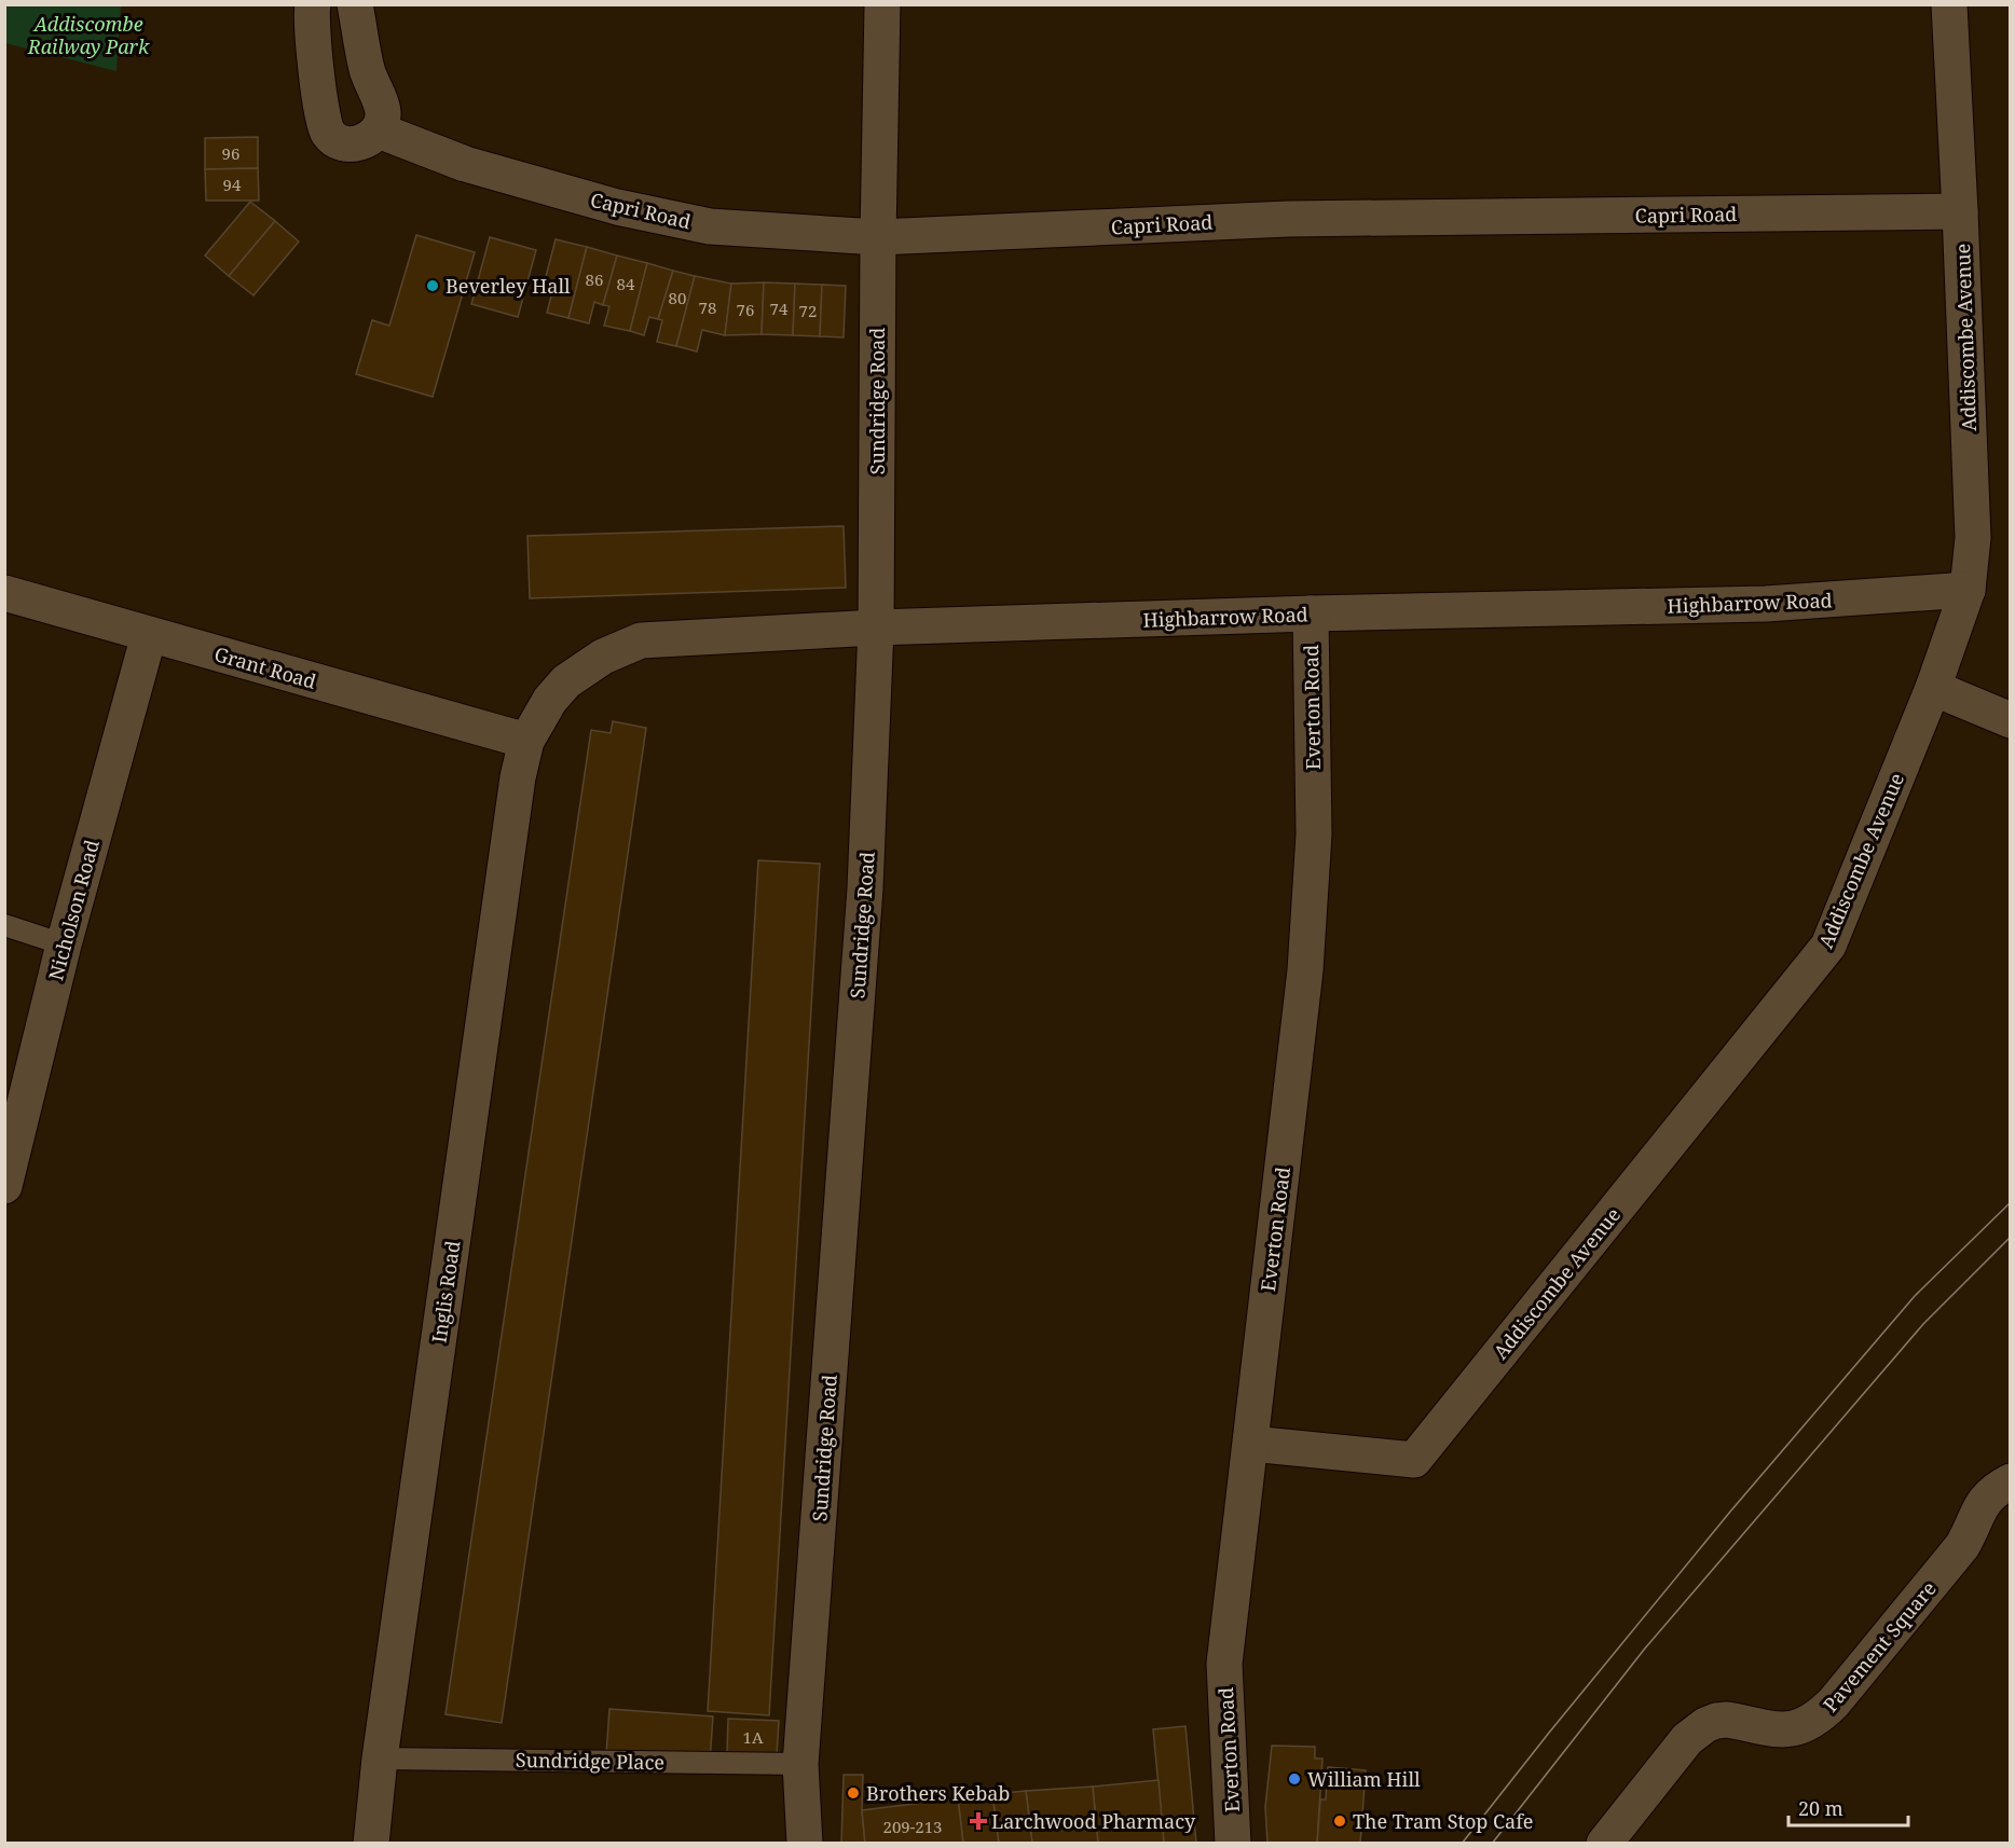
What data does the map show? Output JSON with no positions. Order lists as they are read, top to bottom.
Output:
{
  "streets": {
    "street": [
      "Capri Road",
      "Addiscombe Avenue",
      "Sundridge Road",
      "Highbarrow Road",
      "Grant Road",
      "Everton Road",
      "Nicholson Road",
      "Inglis Road",
      "Pavement Square"
    ],
    "lane": ["Sundridge Place"]
  },
  "crossings": [
    ["Capri Road", "Addiscombe Avenue"],
    ["Capri Road", "Sundridge Road"],
    ["Addiscombe Avenue", "Highbarrow Road"],
    ["Addiscombe Avenue", "Everton Road"],
    ["Sundridge Road", "Highbarrow Road"],
    ["Sundridge Road", "Sundridge Place"],
    ["Highbarrow Road", "Grant Road"],
    ["Highbarrow Road", "Everton Road"],
    ["Highbarrow Road", "Inglis Road"],
    ["Grant Road", "Nicholson Road"],
    ["Grant Road", "Inglis Road"],
    ["Inglis Road", "Sundridge Place"]
  ],
  "parks": ["Addiscombe Railway Park"],
  "places": {
    "other": [
      "Beverley Hall",
      "William Hill",
      "Brothers Kebab",
      "The Tram Stop Cafe"
    ],
    "health": ["Larchwood Pharmacy"]
  },
  "house_numbers": [
    "96",
    "94",
    "86",
    "84",
    "80",
    "78",
    "74",
    "76",
    "72",
    "1A",
    "209-213"
  ],
  "scale_bar": "20 m"
}
